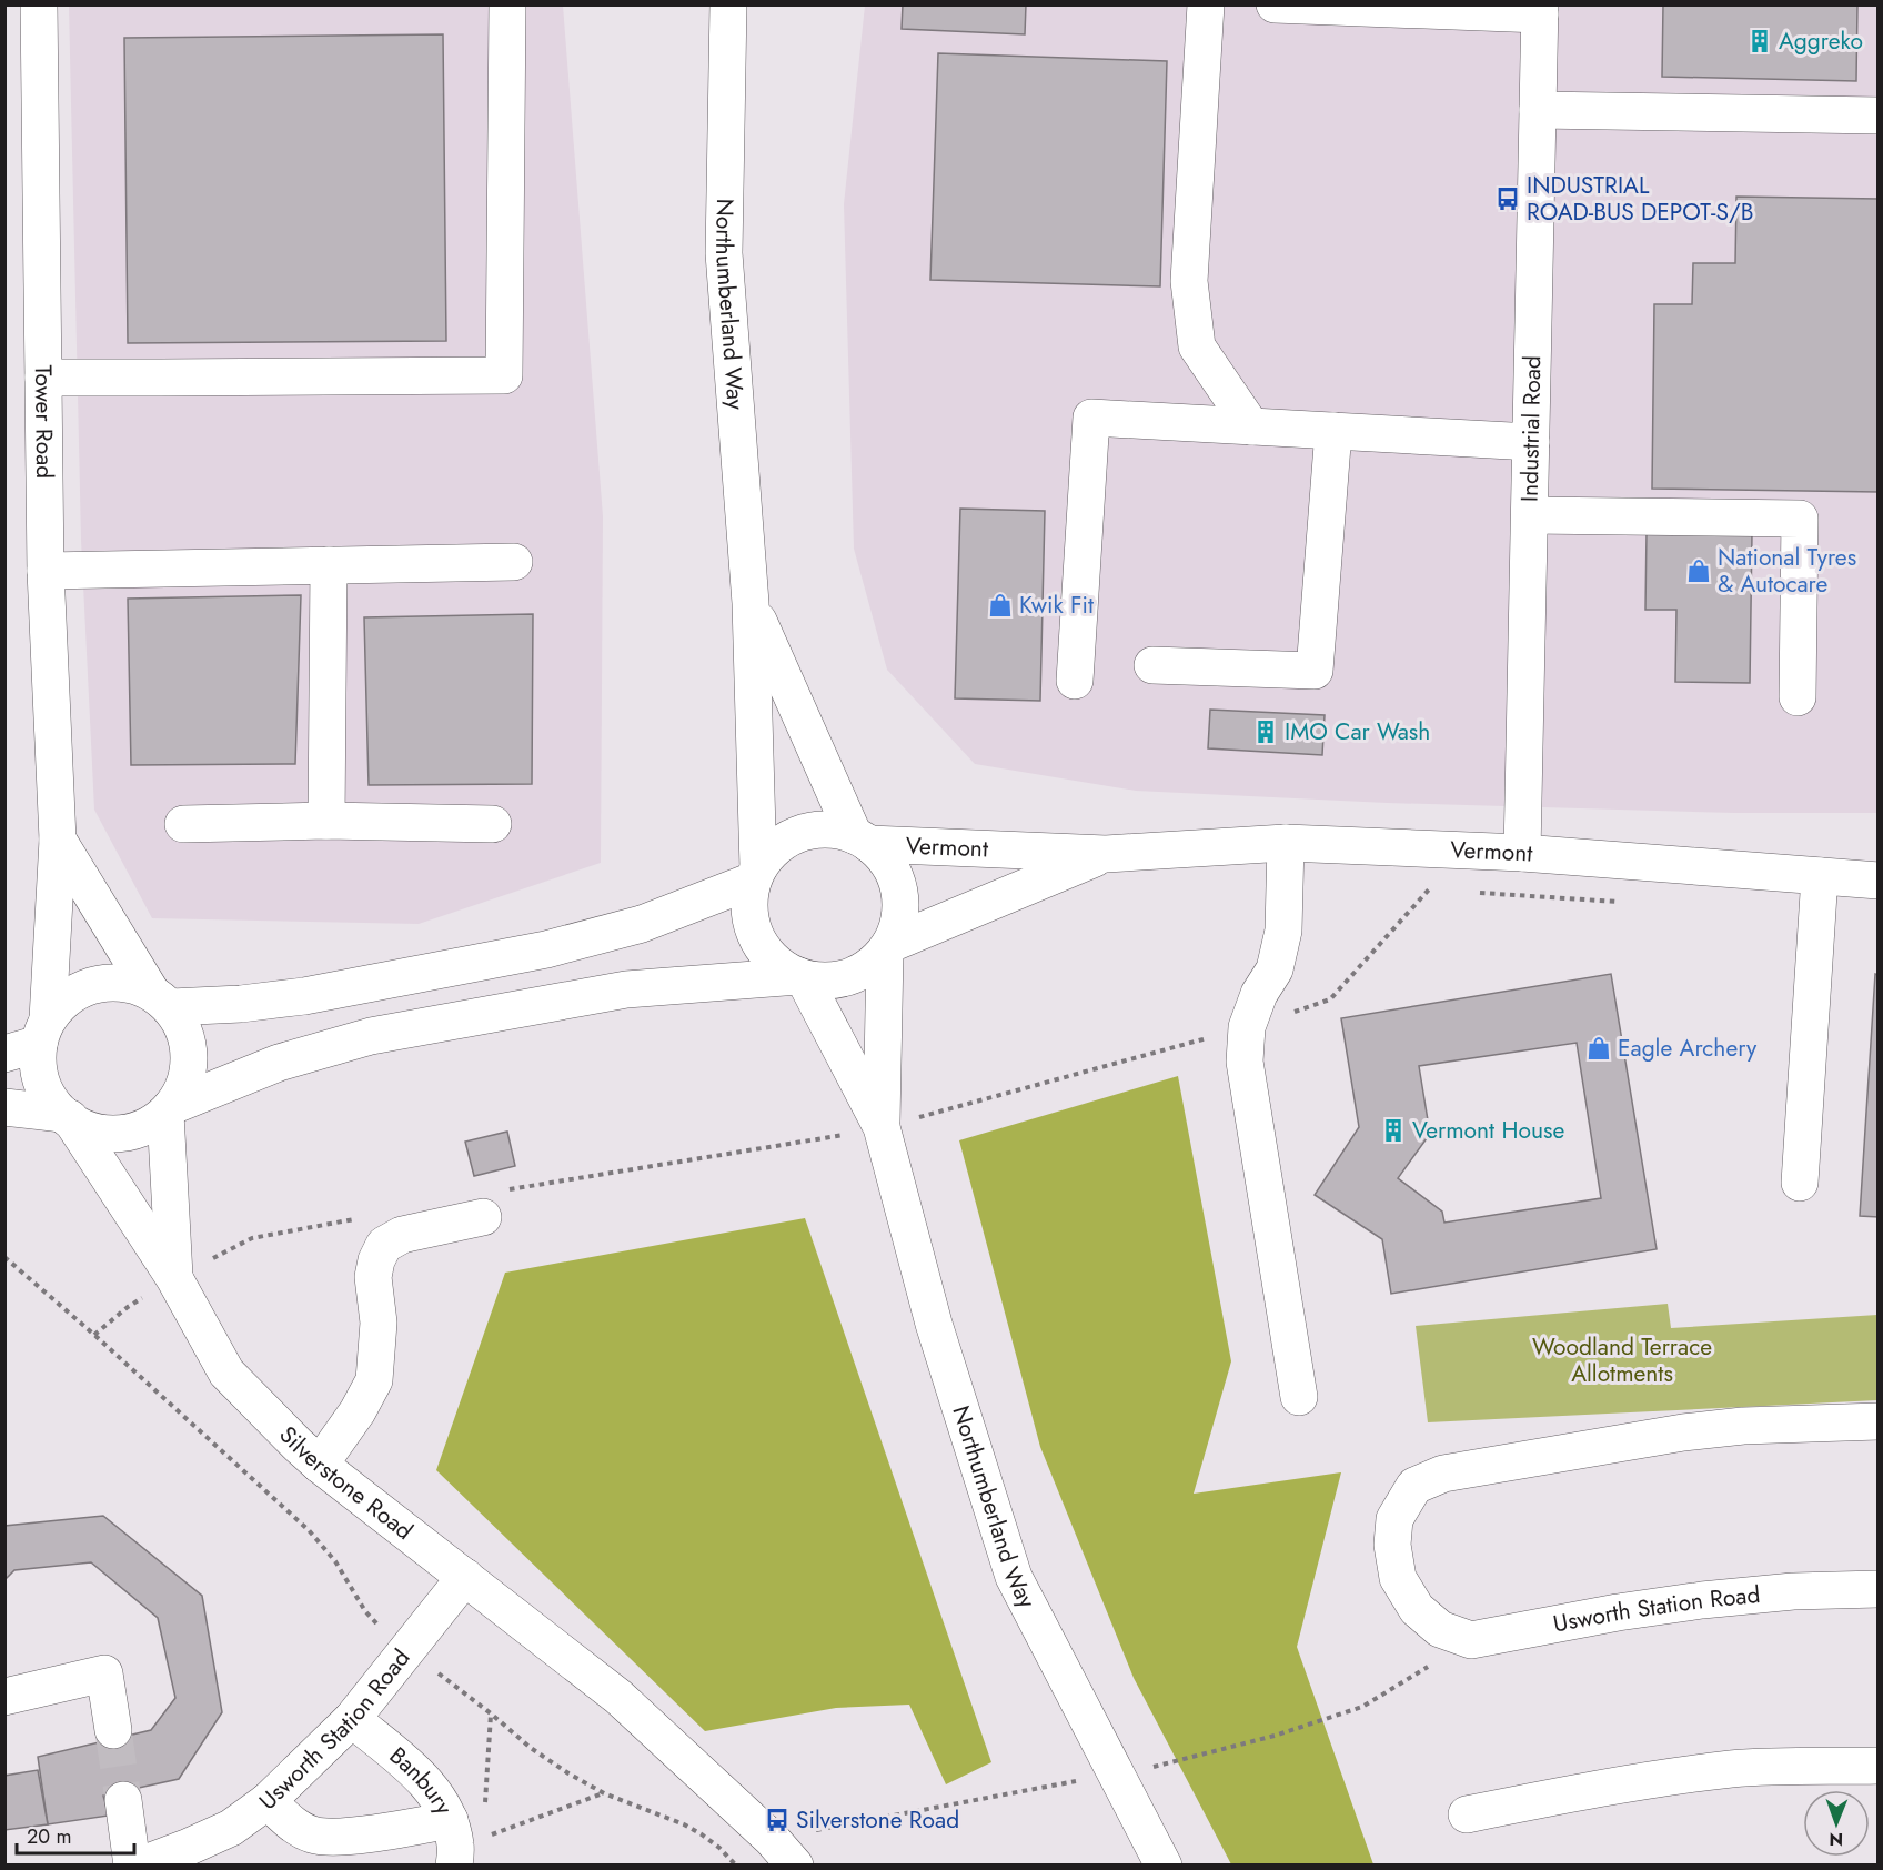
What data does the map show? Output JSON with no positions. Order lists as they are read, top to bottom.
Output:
{
  "streets": {
    "street": [
      "Northumberland Way",
      "Tower Road",
      "Industrial Road",
      "Vermont",
      "Silverstone Road",
      "Usworth Station Road",
      "Banbury"
    ]
  },
  "crossings": [
    ["Northumberland Way", "Vermont"],
    ["Tower Road", "Silverstone Road"],
    ["Industrial Road", "Vermont"],
    ["Silverstone Road", "Usworth Station Road"],
    ["Usworth Station Road", "Banbury"]
  ],
  "parks": ["Woodland Terrace Allotments"],
  "places": {
    "building": ["Aggreko", "IMO Car Wash", "Vermont House"],
    "bus stop": ["INDUSTRIAL ROAD-BUS DEPOT-S/B", "Silverstone Road"],
    "shop": ["National Tyres & Autocare", "Kwik Fit", "Eagle Archery"]
  },
  "scale_bar": "20 m",
  "north": "bottom"
}
